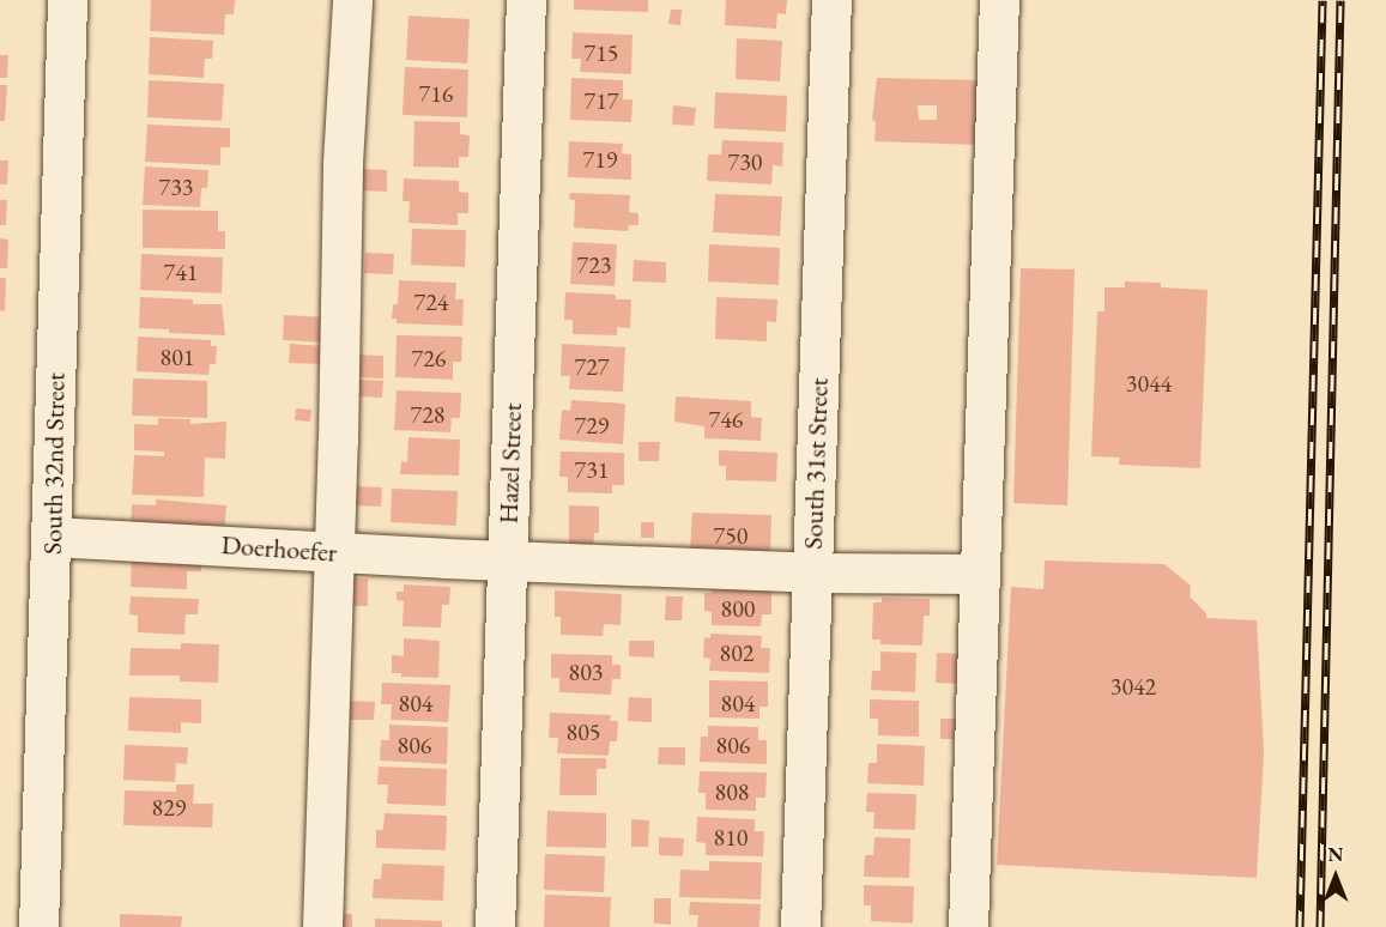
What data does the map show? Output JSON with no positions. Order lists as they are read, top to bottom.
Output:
{
  "streets": {
    "street": [
      "South 32nd Street",
      "Hazel Street",
      "South 31st Street",
      "Doerhoefer"
    ]
  },
  "crossings": [
    ["South 32nd Street", "Doerhoefer"],
    ["Hazel Street", "Doerhoefer"],
    ["South 31st Street", "Doerhoefer"]
  ],
  "house_numbers": [
    "715",
    "716",
    "717",
    "719",
    "730",
    "733",
    "723",
    "741",
    "724",
    "801",
    "726",
    "727",
    "3044",
    "728",
    "746",
    "729",
    "731",
    "750",
    "800",
    "802",
    "803",
    "3042",
    "804",
    "804",
    "805",
    "806",
    "806",
    "808",
    "829",
    "810"
  ],
  "north": "top"
}
